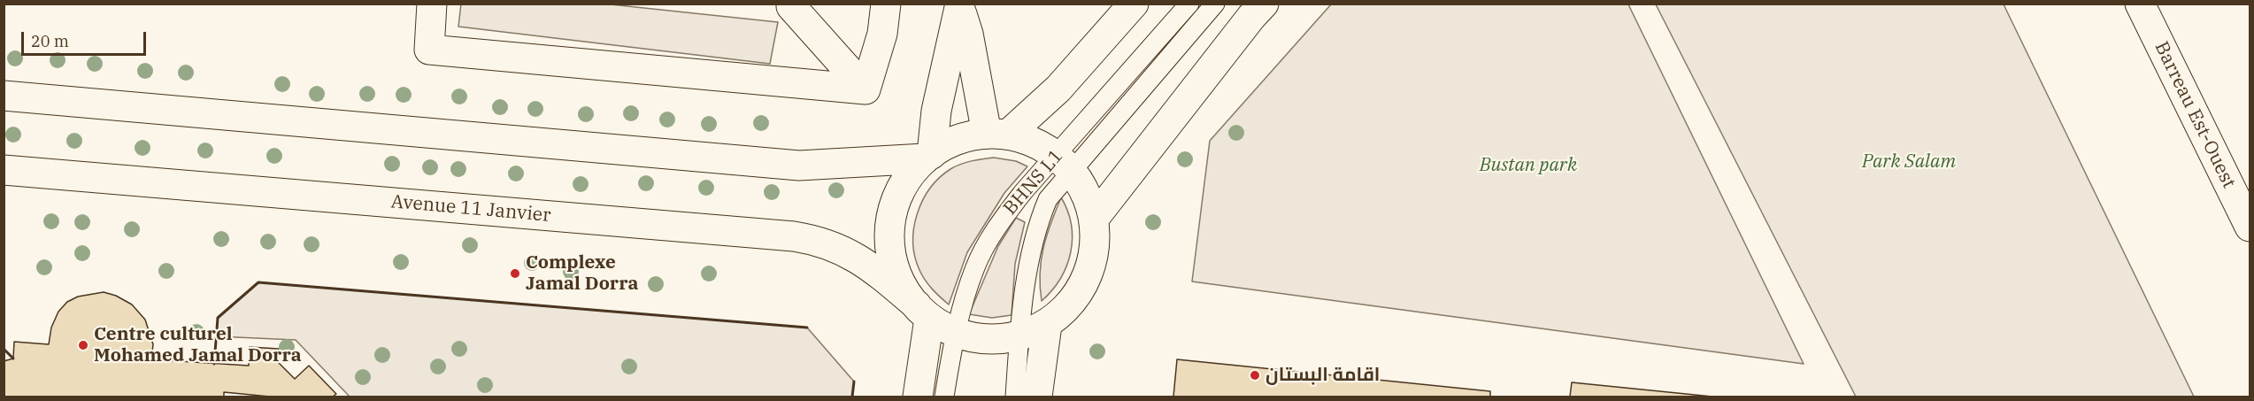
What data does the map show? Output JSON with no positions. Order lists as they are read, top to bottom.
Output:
{
  "streets": {
    "street": ["Barreau Est-Ouest", "Avenue 11 Janvier"],
    "lane": ["BHNS L1"]
  },
  "parks": ["Park Salam", "Bustan park"],
  "places": ["Complexe Jamal Dorra", "Centre culturel Mohamed Jamal Dorra", "اقامة البستان"],
  "scale_bar": "20 m"
}
